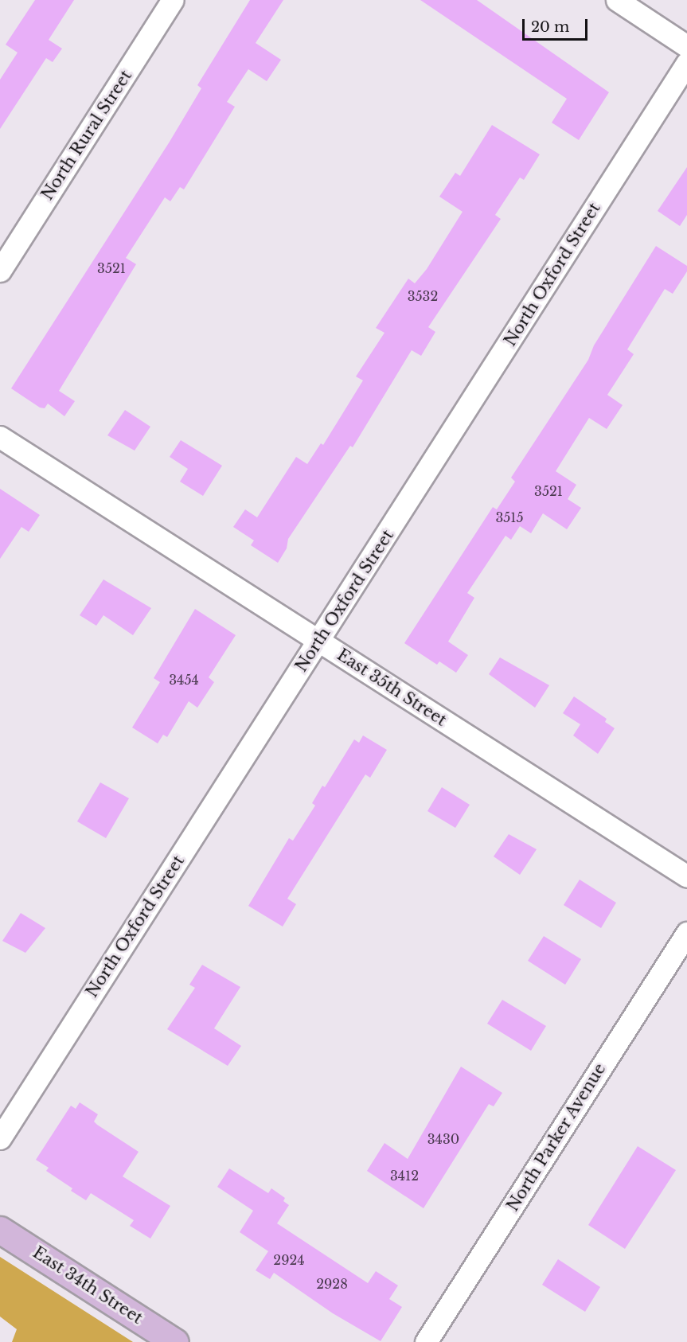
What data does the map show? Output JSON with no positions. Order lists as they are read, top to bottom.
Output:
{
  "streets": {
    "main road": ["East 34th Street"],
    "street": [
      "North Rural Street",
      "North Oxford Street",
      "East 35th Street",
      "North Parker Avenue"
    ]
  },
  "crossings": [
    ["North Oxford Street", "East 35th Street"]
  ],
  "house_numbers": [
    "3521",
    "3532",
    "3521",
    "3515",
    "3454",
    "3430",
    "3412",
    "2924",
    "2928"
  ],
  "scale_bar": "20 m"
}
